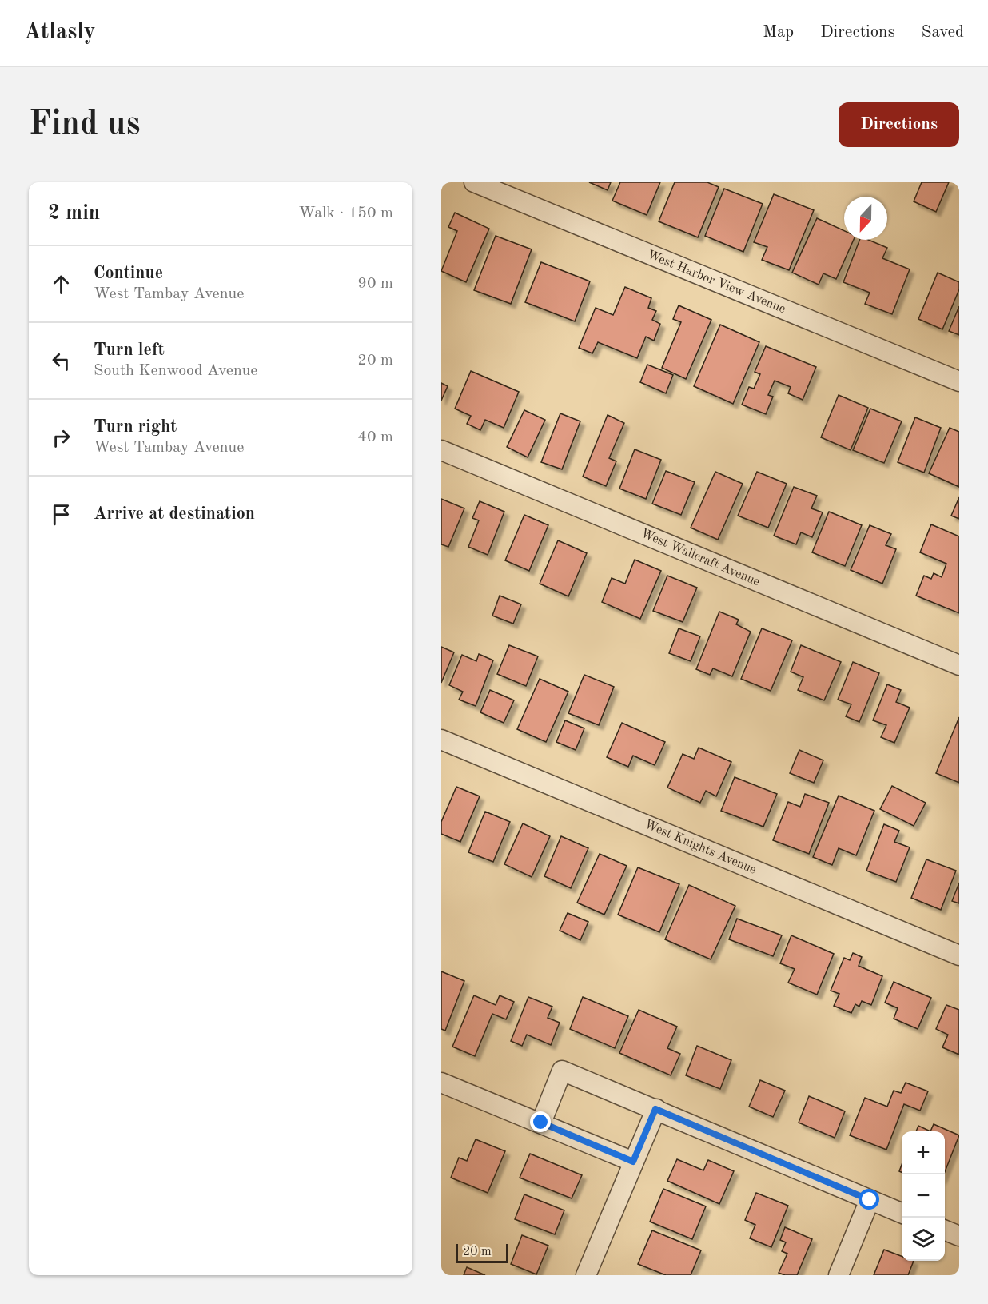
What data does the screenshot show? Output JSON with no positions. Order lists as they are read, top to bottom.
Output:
{
  "streets": {
    "street": ["West Harbor View Avenue", "West Wallcraft Avenue", "West Knights Avenue"]
  },
  "scale_bar": "20 m",
  "north": "bottom",
  "page": {
    "header": "Atlasly",
    "nav": ["Map", "Directions", "Saved"],
    "buttons": "Directions",
    "title": "Find us",
    "heading": ["2 min", "Walk · 150 m"],
    "list": [
      ["Continue", "West Tambay Avenue", "90 m"],
      ["Turn left", "South Kenwood Avenue", "20 m"],
      ["Turn right", "West Tambay Avenue", "40 m"],
      "Arrive at destination"
    ],
    "map_buttons": ["+", "−"],
    "scale": "20 m"
  }
}
